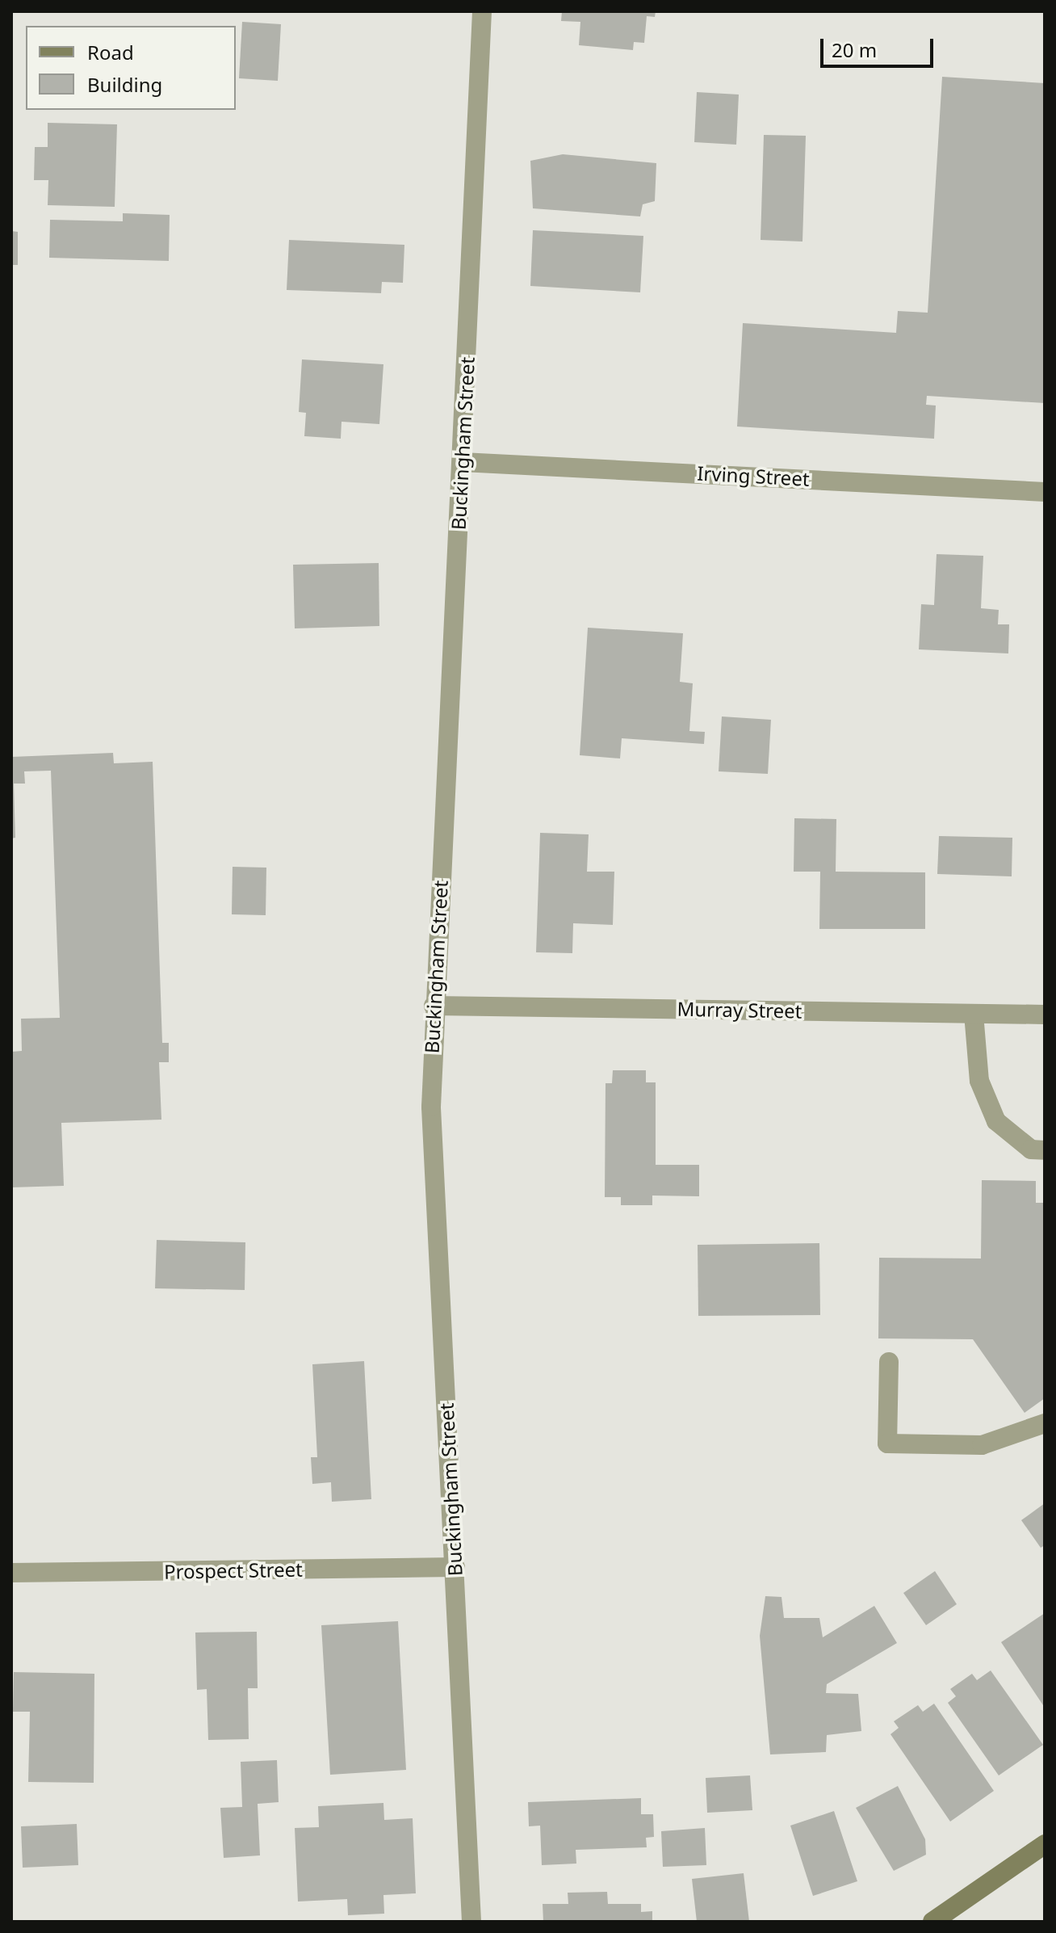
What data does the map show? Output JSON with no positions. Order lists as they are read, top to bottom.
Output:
{
  "streets": {
    "street": [
      "Buckingham Street",
      "Irving Street",
      "Murray Street",
      "Prospect Street"
    ]
  },
  "crossings": [
    ["Buckingham Street", "Irving Street"],
    ["Buckingham Street", "Murray Street"],
    ["Buckingham Street", "Prospect Street"]
  ],
  "legend": ["Road", "Building"],
  "scale_bar": "20 m"
}
